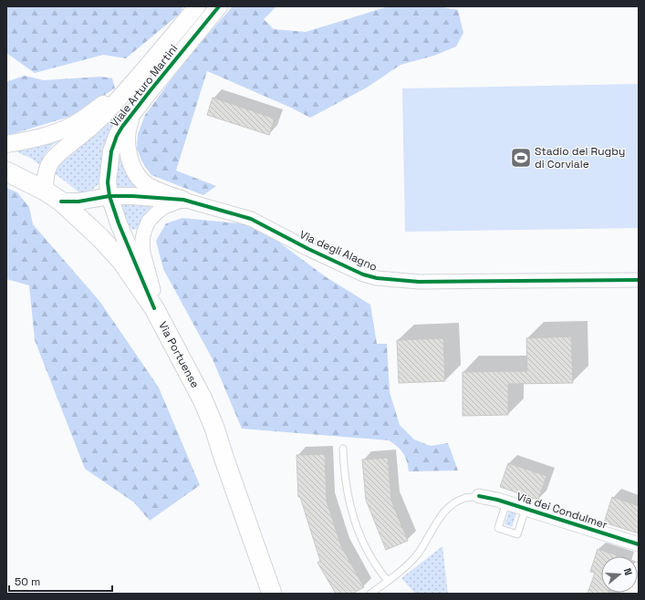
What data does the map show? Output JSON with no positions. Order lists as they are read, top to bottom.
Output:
{
  "streets": {
    "main road": ["Via Portuense"],
    "street": ["Viale Arturo Martini", "Via degli Alagno", "Via dei Condulmer"]
  },
  "crossings": [
    ["Viale Arturo Martini", "Via degli Alagno"],
    ["Viale Arturo Martini", "Via Portuense"],
    ["Via degli Alagno", "Via Portuense"]
  ],
  "places": {
    "sports": ["Stadio del Rugby di Corviale"]
  },
  "scale_bar": "50 m",
  "north": "right"
}
